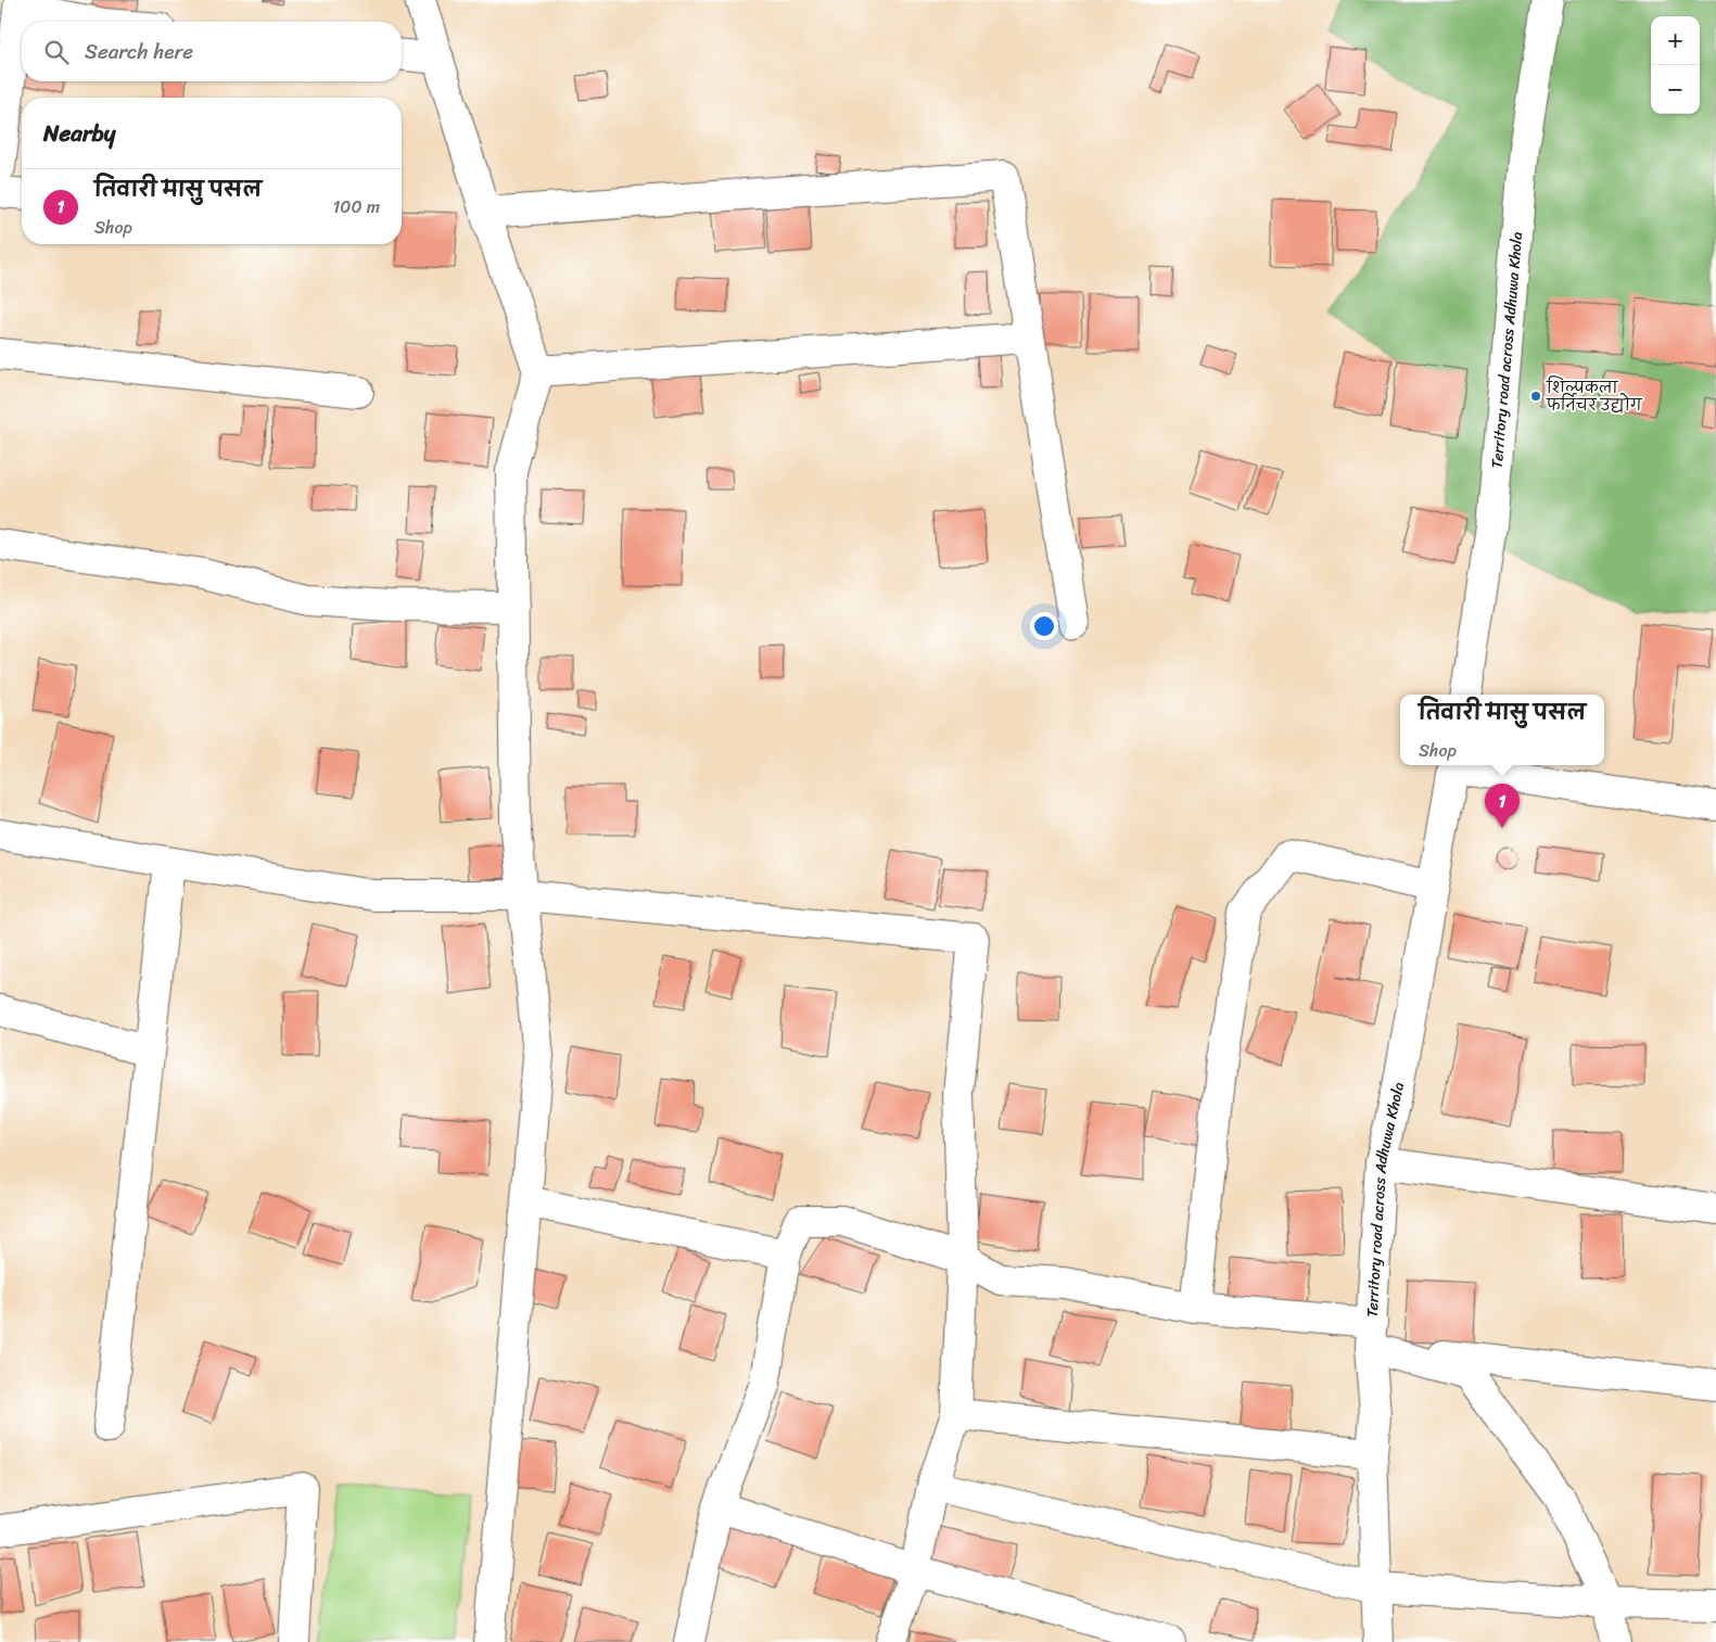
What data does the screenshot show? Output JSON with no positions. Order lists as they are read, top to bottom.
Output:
{
  "streets": {
    "street": ["Territory road across Adhuwa Khola"]
  },
  "places": ["शिल्पकला फर्निचर उद्योग"],
  "page": {
    "map_buttons": ["+", "−"],
    "search": "Search here",
    "heading": "Nearby",
    "list": [
      {
        "mark": "1",
        "name": "तिवारी मासु पसल",
        "note": "Shop",
        "value": "100 m"
      }
    ],
    "popup": ["तिवारी मासु पसल", "Shop"],
    "pins": "1"
  }
}
